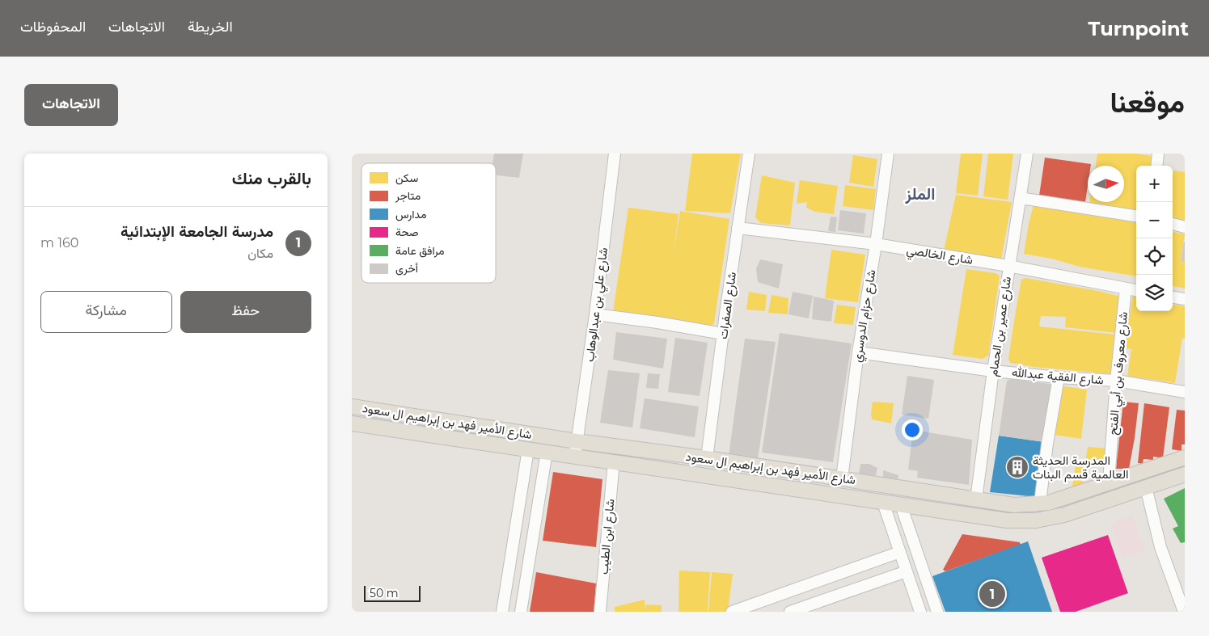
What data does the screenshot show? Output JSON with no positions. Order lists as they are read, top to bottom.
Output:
{
  "streets": {
    "main road": ["شارع الأمير فهد بن إبراهيم ال سعود"],
    "street": [
      "شارع الخالصي",
      "شارع علي بن عبدالوهاب",
      "شارع الصفرات",
      "شارع حزام الدوسري",
      "شارع عمير بن الحمام",
      "شارع معروف بن أبي الفتح",
      "شارع الفقية عبدالله",
      "شارع ابن الطيب"
    ]
  },
  "crossings": [
    ["شارع الخالصي", "شارع الصفرات"],
    ["شارع الخالصي", "شارع حزام الدوسري"],
    ["شارع الخالصي", "شارع عمير بن الحمام"],
    ["شارع الخالصي", "شارع معروف بن أبي الفتح"],
    ["شارع علي بن عبدالوهاب", "شارع الأمير فهد بن إبراهيم ال سعود"],
    ["شارع الصفرات", "شارع الأمير فهد بن إبراهيم ال سعود"],
    ["شارع حزام الدوسري", "شارع الفقية عبدالله"],
    ["شارع حزام الدوسري", "شارع الأمير فهد بن إبراهيم ال سعود"],
    ["شارع عمير بن الحمام", "شارع الفقية عبدالله"],
    ["شارع عمير بن الحمام", "شارع الأمير فهد بن إبراهيم ال سعود"],
    ["شارع معروف بن أبي الفتح", "شارع الفقية عبدالله"],
    ["شارع معروف بن أبي الفتح", "شارع الأمير فهد بن إبراهيم ال سعود"],
    ["شارع الأمير فهد بن إبراهيم ال سعود", "شارع ابن الطيب"]
  ],
  "districts": ["الملز"],
  "places": {
    "building": ["المدرسة الحديثة العالمية قسم البنات"]
  },
  "legend": [
    "سكن",
    "متاجر",
    "مدارس",
    "صحة",
    "مرافق عامة",
    "أخرى"
  ],
  "scale_bar": "50 m",
  "north": "right",
  "page": {
    "header": "Turnpoint",
    "nav": ["الخريطة", "الاتجاهات", "المحفوظات"],
    "title": "موقعنا",
    "buttons": [
      "الاتجاهات",
      ["حفظ", "مشاركة"]
    ],
    "heading": "بالقرب منك",
    "map_buttons": ["+", "−"],
    "list": [
      {
        "mark": "1",
        "name": "مدرسة الجامعة الإبتدائية",
        "note": "مكان",
        "value": "160 m"
      }
    ],
    "pins": "1",
    "scale": "50 m"
  }
}
